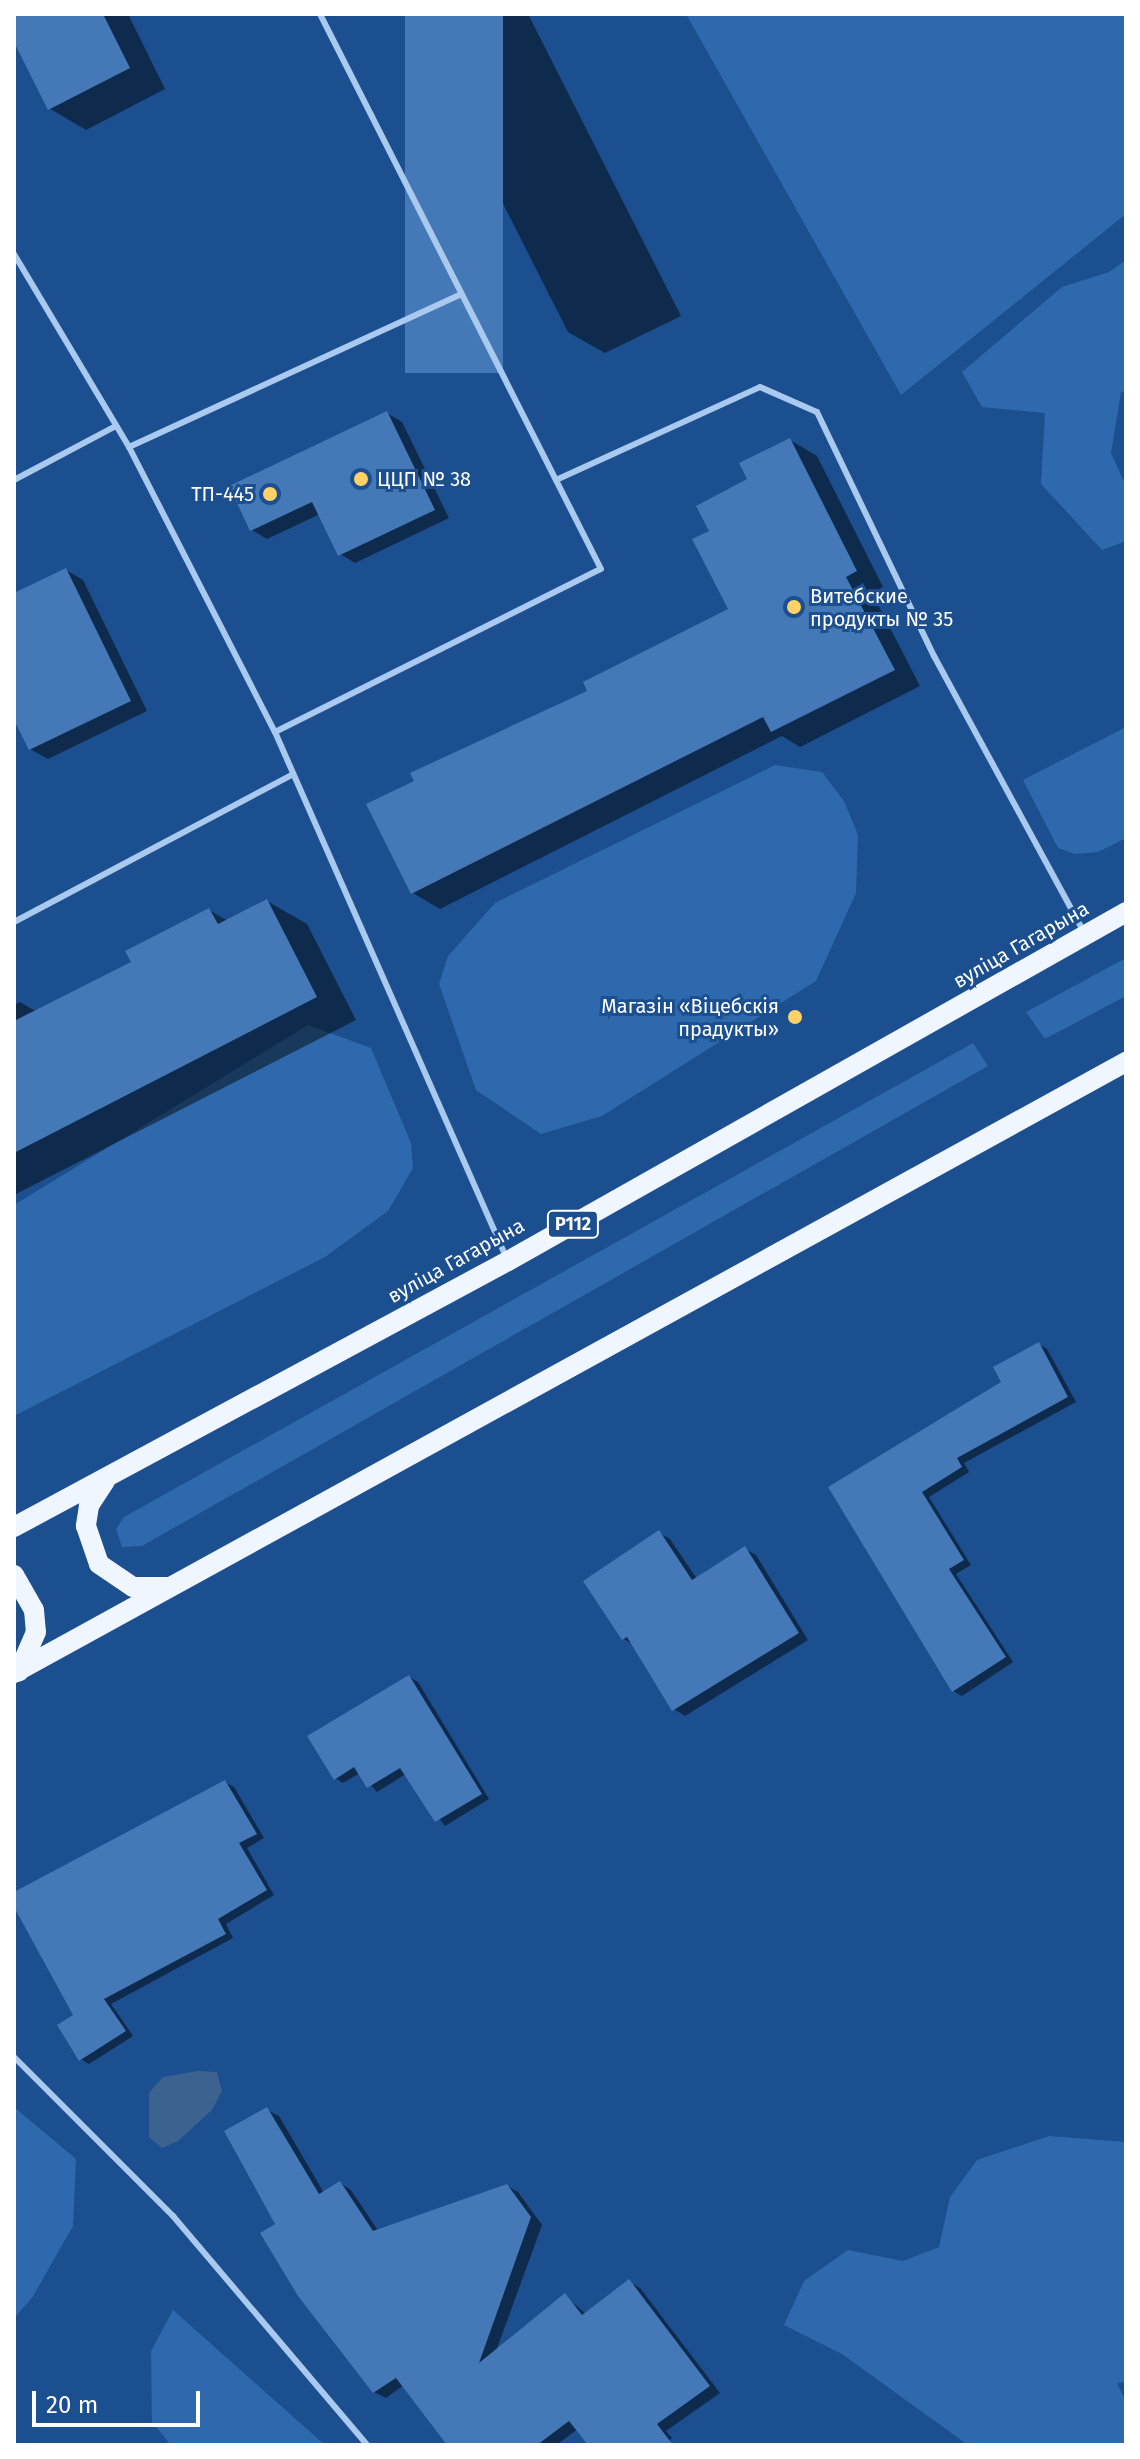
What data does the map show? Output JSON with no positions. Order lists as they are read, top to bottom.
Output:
{
  "streets": {
    "main road": ["вуліца Гагарына", "Р112"]
  },
  "places": [
    "ЦЦП № 38",
    "ТП-445",
    "Витебские продукты № 35",
    "Магазін «Віцебскія прадукты»"
  ],
  "scale_bar": "20 m"
}
